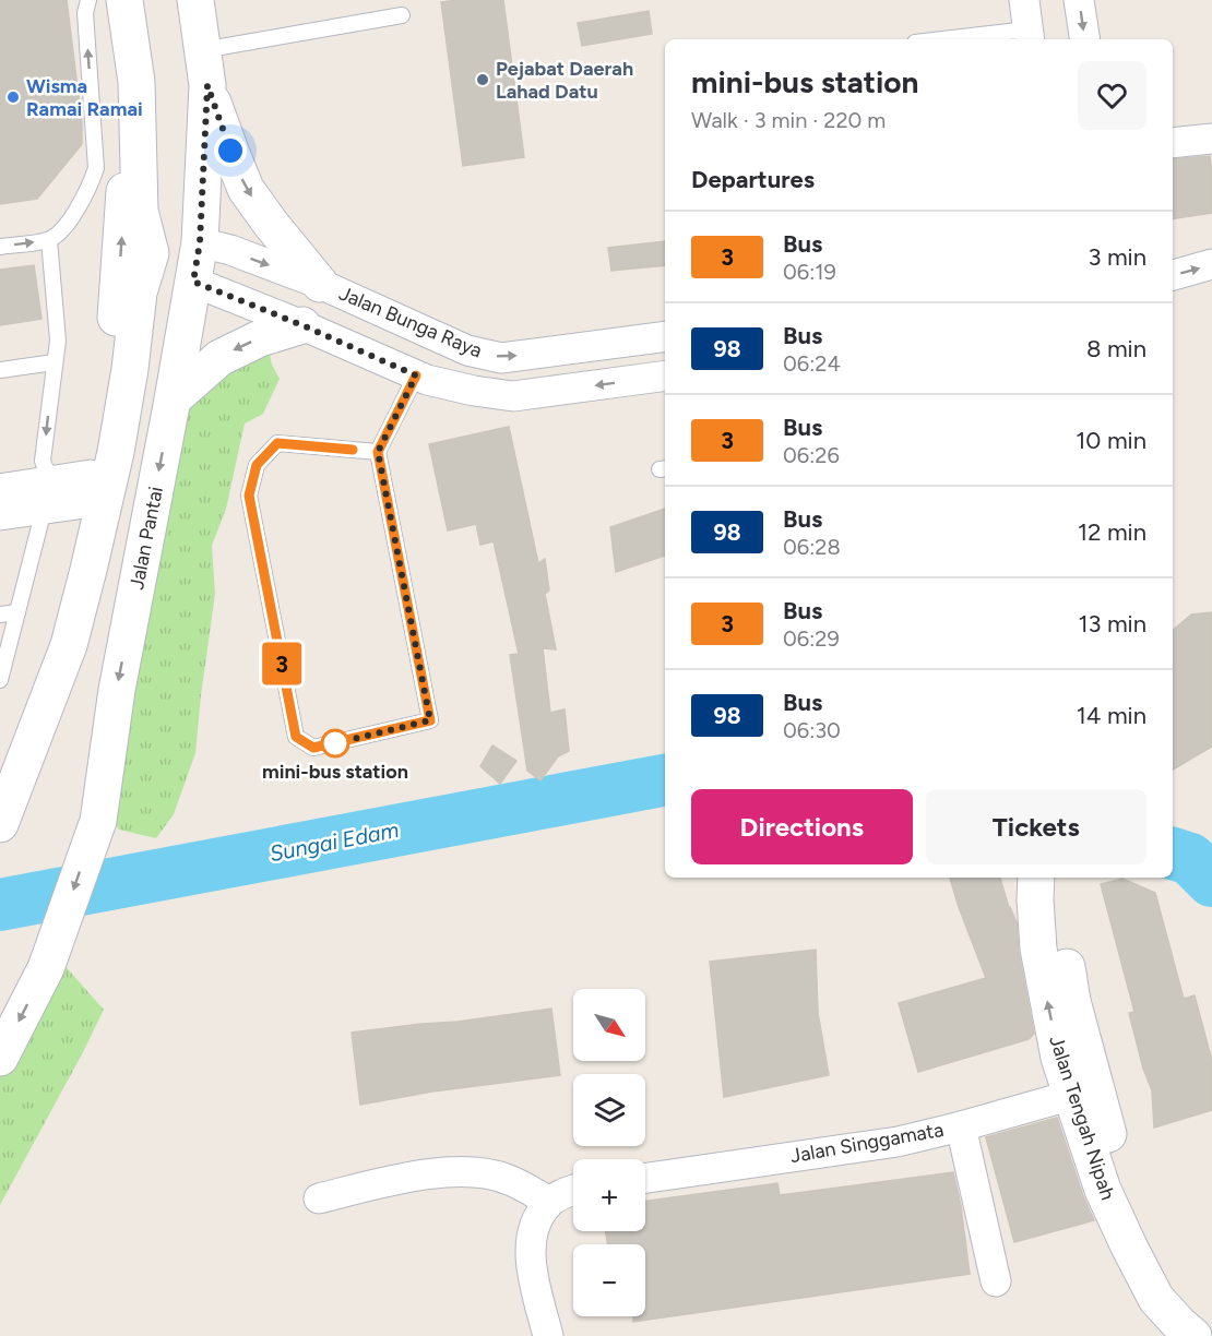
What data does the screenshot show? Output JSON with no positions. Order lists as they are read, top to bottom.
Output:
{
  "streets": {
    "street": [
      "Jalan Bunga Raya",
      "Jalan Pantai",
      "Jalan Tengah Nipah",
      "Jalan Singgamata"
    ]
  },
  "crossings": [
    ["Jalan Bunga Raya", "Jalan Pantai"],
    ["Jalan Tengah Nipah", "Jalan Singgamata"]
  ],
  "water": ["Sungai Edam"],
  "places": ["Pejabat Daerah Lahad Datu", "Wisma Ramai Ramai", "mini-bus station"],
  "lines": ["bus line 3"],
  "north": "bottom right",
  "page": {
    "on_map": "3",
    "heading": [
      ["mini-bus station", "Walk · 3 min · 220 m"],
      "Departures"
    ],
    "list": [
      {
        "mark": "3",
        "name": "Bus",
        "note": "06:19",
        "value": "3 min"
      },
      {
        "mark": "98",
        "name": "Bus",
        "note": "06:24",
        "value": "8 min"
      },
      {
        "mark": "3",
        "name": "Bus",
        "note": "06:26",
        "value": "10 min"
      },
      {
        "mark": "98",
        "name": "Bus",
        "note": "06:28",
        "value": "12 min"
      },
      {
        "mark": "3",
        "name": "Bus",
        "note": "06:29",
        "value": "13 min"
      },
      {
        "mark": "98",
        "name": "Bus",
        "note": "06:30",
        "value": "14 min"
      }
    ],
    "buttons": ["Directions", "Tickets"],
    "map_buttons": ["+", "−"]
  }
}
